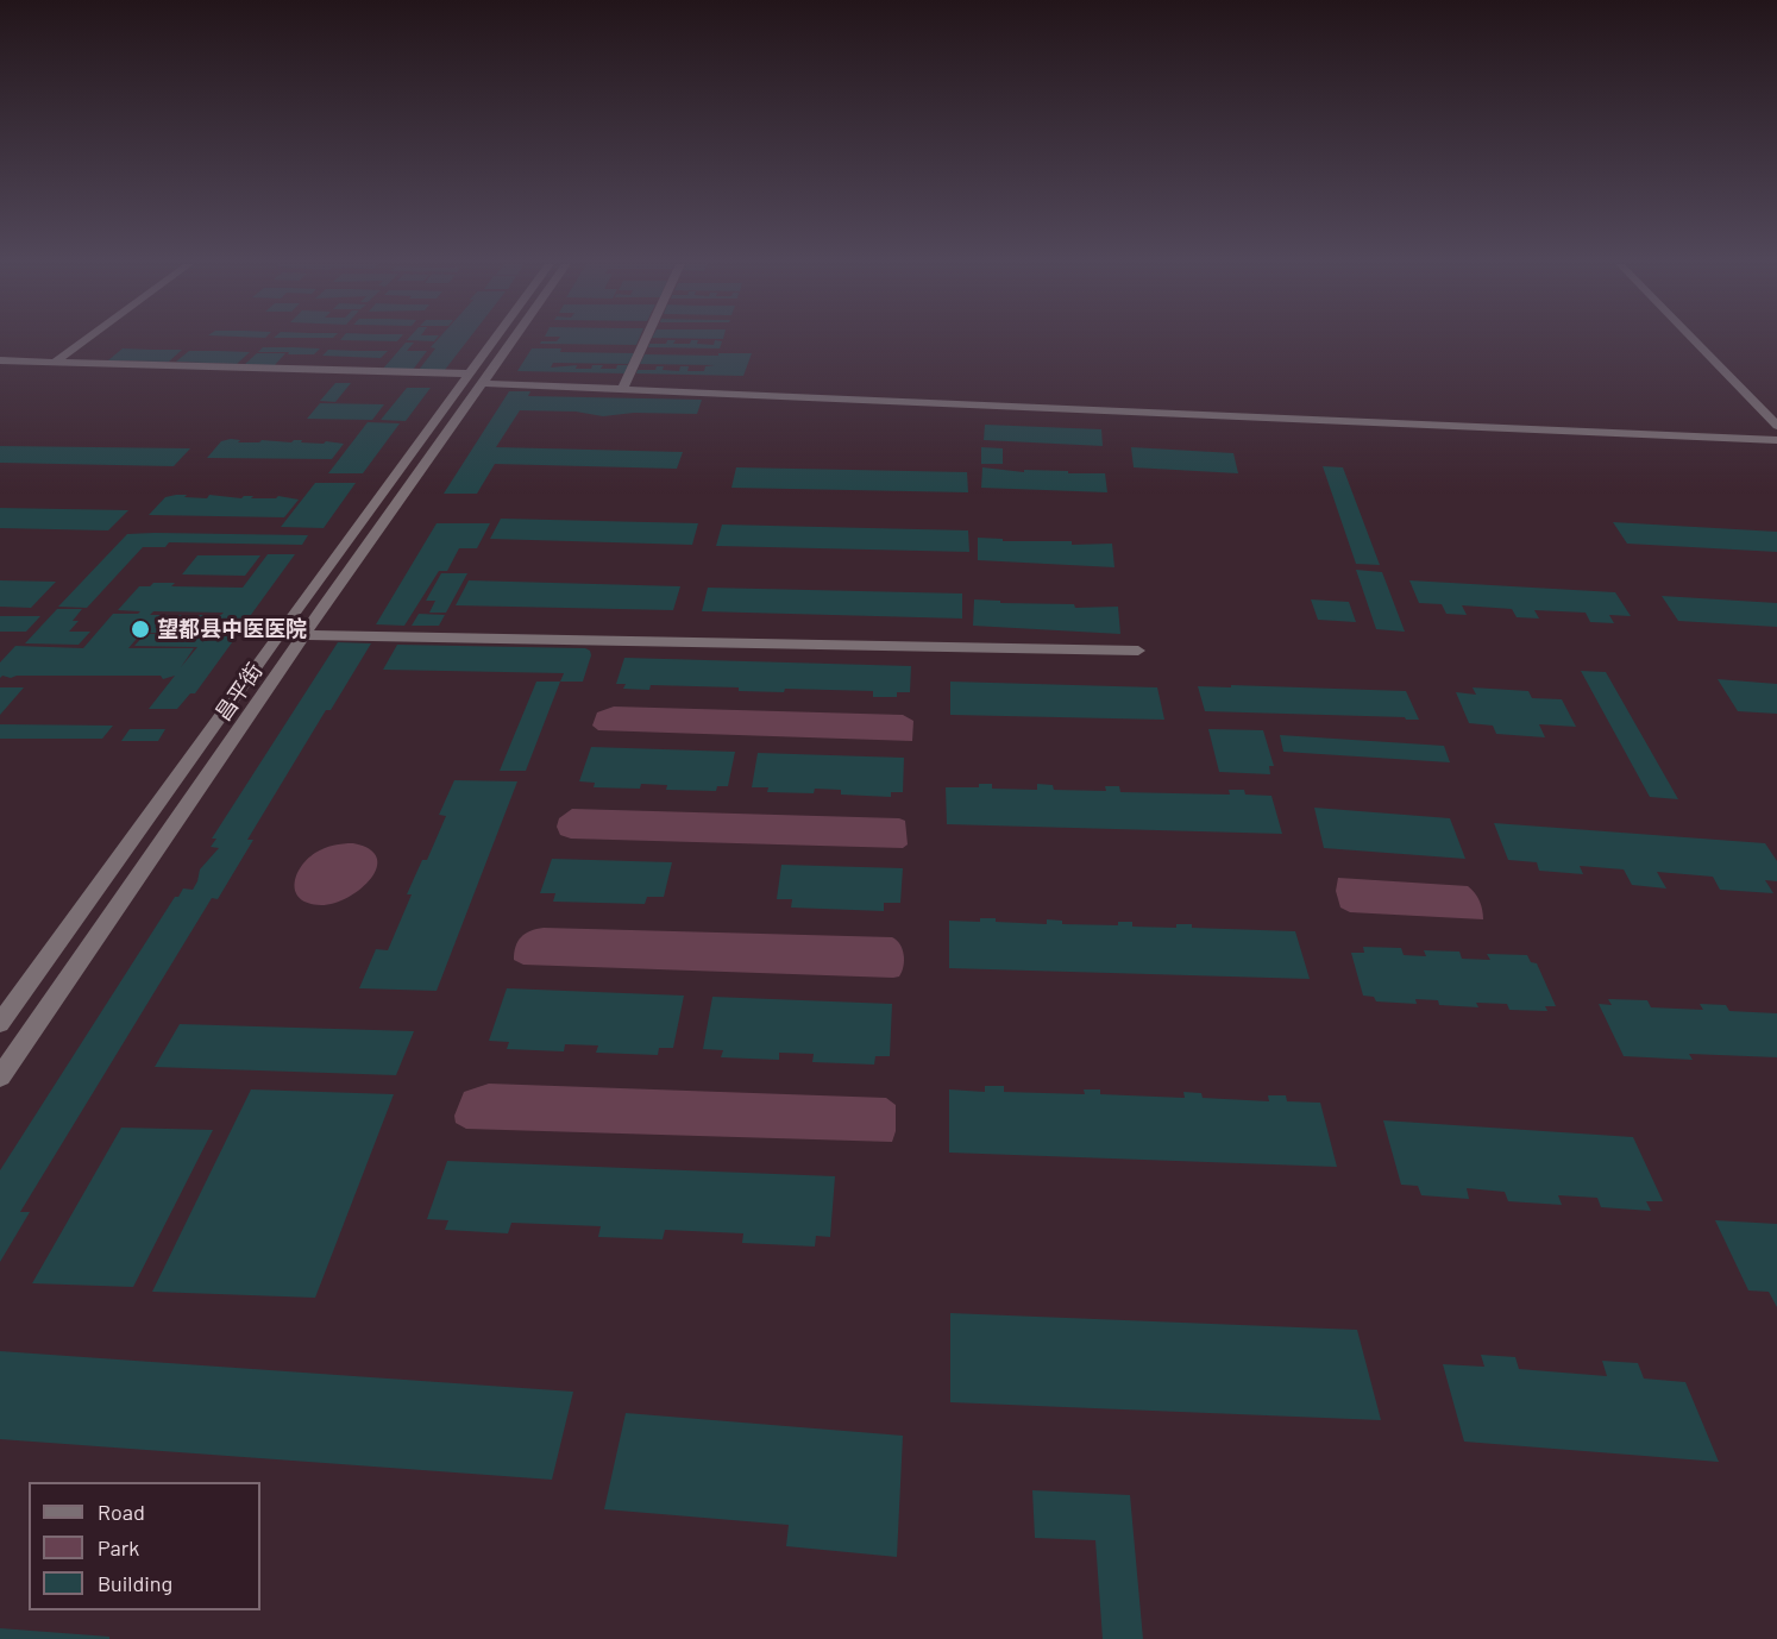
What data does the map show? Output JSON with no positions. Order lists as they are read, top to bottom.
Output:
{
  "streets": {
    "street": ["昌平街"]
  },
  "places": ["望都县中医医院"],
  "legend": ["Road", "Park", "Building"]
}
